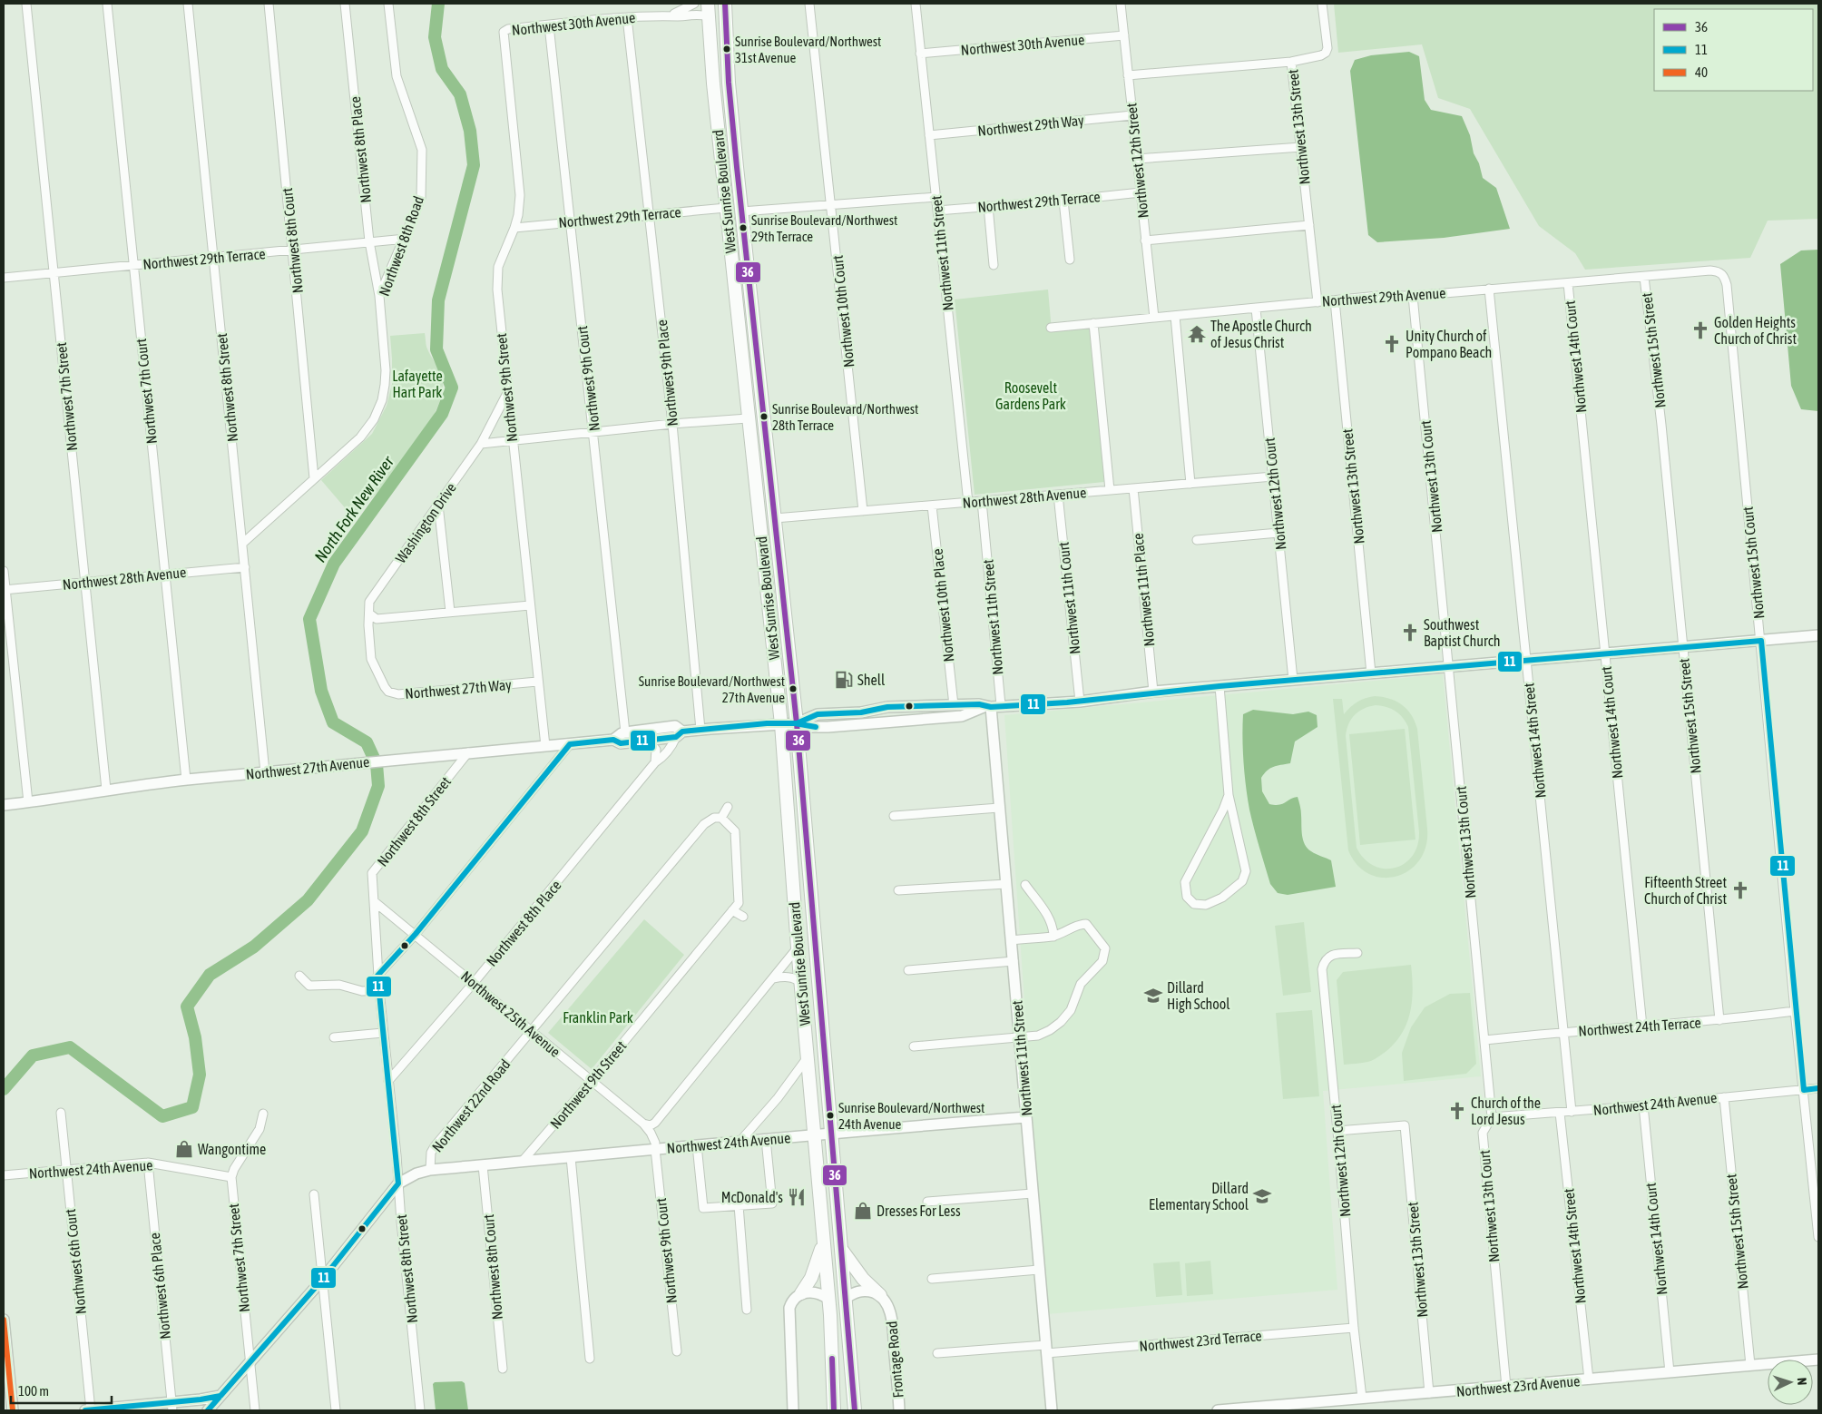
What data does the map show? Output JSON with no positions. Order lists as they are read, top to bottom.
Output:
{
  "streets": {
    "main road": ["West Sunrise Boulevard"],
    "street": [
      "Northwest 30th Avenue",
      "Northwest 29th Way",
      "Northwest 13th Street",
      "Northwest 8th Place",
      "Northwest 12th Street",
      "Northwest 29th Terrace",
      "Northwest 8th Court",
      "Northwest 8th Road",
      "Northwest 11th Street",
      "Northwest 29th Avenue",
      "Northwest 10th Court",
      "Northwest 15th Street",
      "Northwest 14th Court",
      "Northwest 9th Place",
      "Northwest 9th Court",
      "Northwest 8th Street",
      "Northwest 9th Street",
      "Northwest 7th Court",
      "Northwest 7th Street",
      "Northwest 13th Court",
      "Northwest 12th Court",
      "Northwest 28th Avenue",
      "Washington Drive",
      "Northwest 15th Court",
      "Northwest 11th Place",
      "Northwest 11th Court",
      "Northwest 10th Place",
      "Northwest 27th Way",
      "Northwest 14th Street",
      "Northwest 27th Avenue",
      "Northwest 25th Avenue",
      "Northwest 24th Terrace",
      "Northwest 24th Avenue",
      "Northwest 22nd Road",
      "Northwest 6th Court",
      "Northwest 6th Place",
      "Northwest 23rd Terrace",
      "Frontage Road",
      "Northwest 23rd Avenue"
    ]
  },
  "crossings": [
    ["Northwest 30th Avenue", "Northwest 12th Street"],
    ["Northwest 30th Avenue", "West Sunrise Boulevard"],
    ["Northwest 30th Avenue", "Northwest 11th Street"],
    ["Northwest 30th Avenue", "Northwest 9th Place"],
    ["Northwest 30th Avenue", "Northwest 9th Court"],
    ["Northwest 30th Avenue", "Northwest 9th Street"],
    ["Northwest 29th Way", "Northwest 12th Street"],
    ["Northwest 29th Way", "Northwest 11th Street"],
    ["Northwest 13th Street", "Northwest 29th Avenue"],
    ["Northwest 13th Street", "Northwest 12th Court"],
    ["Northwest 13th Street", "Northwest 27th Avenue"],
    ["Northwest 13th Street", "Northwest 23rd Avenue"],
    ["Northwest 8th Place", "Northwest 29th Terrace"],
    ["Northwest 8th Place", "Northwest 8th Road"],
    ["Northwest 8th Place", "Northwest 8th Street"],
    ["Northwest 8th Place", "Northwest 27th Avenue"],
    ["Northwest 8th Place", "Northwest 25th Avenue"],
    ["Northwest 12th Street", "Northwest 29th Terrace"],
    ["Northwest 12th Street", "Northwest 29th Avenue"],
    ["West Sunrise Boulevard", "Northwest 29th Terrace"],
    ["West Sunrise Boulevard", "Northwest 28th Avenue"],
    ["West Sunrise Boulevard", "Northwest 27th Avenue"],
    ["West Sunrise Boulevard", "Northwest 24th Avenue"],
    ["Northwest 29th Terrace", "Northwest 8th Court"],
    ["Northwest 29th Terrace", "Northwest 8th Road"],
    ["Northwest 29th Terrace", "Northwest 11th Street"],
    ["Northwest 29th Terrace", "Northwest 9th Place"],
    ["Northwest 29th Terrace", "Northwest 9th Court"],
    ["Northwest 29th Terrace", "Northwest 8th Street"],
    ["Northwest 29th Terrace", "Northwest 9th Street"],
    ["Northwest 29th Terrace", "Northwest 7th Court"],
    ["Northwest 29th Terrace", "Northwest 7th Street"],
    ["Northwest 8th Court", "Northwest 8th Road"],
    ["Northwest 8th Court", "Northwest 24th Avenue"],
    ["Northwest 8th Road", "Northwest 8th Street"],
    ["Northwest 11th Street", "Northwest 28th Avenue"],
    ["Northwest 11th Street", "Northwest 27th Avenue"],
    ["Northwest 11th Street", "Northwest 24th Avenue"],
    ["Northwest 11th Street", "Northwest 23rd Terrace"],
    ["Northwest 29th Avenue", "Northwest 15th Street"],
    ["Northwest 29th Avenue", "Northwest 14th Court"],
    ["Northwest 29th Avenue", "Northwest 13th Court"],
    ["Northwest 29th Avenue", "Northwest 12th Court"],
    ["Northwest 29th Avenue", "Northwest 15th Court"],
    ["Northwest 29th Avenue", "Northwest 14th Street"],
    ["Northwest 10th Court", "Northwest 28th Avenue"],
    ["Northwest 15th Street", "Northwest 27th Avenue"],
    ["Northwest 15th Street", "Northwest 24th Terrace"],
    ["Northwest 15th Street", "Northwest 24th Avenue"],
    ["Northwest 15th Street", "Northwest 23rd Avenue"],
    ["Northwest 14th Court", "Northwest 27th Avenue"],
    ["Northwest 14th Court", "Northwest 24th Terrace"],
    ["Northwest 14th Court", "Northwest 24th Avenue"],
    ["Northwest 14th Court", "Northwest 23rd Avenue"],
    ["Northwest 9th Place", "Northwest 27th Avenue"],
    ["Northwest 9th Court", "Northwest 27th Avenue"],
    ["Northwest 9th Court", "Northwest 25th Avenue"],
    ["Northwest 9th Court", "Northwest 24th Avenue"],
    ["Northwest 8th Street", "Northwest 28th Avenue"],
    ["Northwest 8th Street", "Northwest 27th Avenue"],
    ["Northwest 8th Street", "Northwest 25th Avenue"],
    ["Northwest 8th Street", "Northwest 22nd Road"],
    ["Northwest 9th Street", "Washington Drive"],
    ["Northwest 9th Street", "Northwest 27th Way"],
    ["Northwest 9th Street", "Northwest 27th Avenue"],
    ["Northwest 9th Street", "Northwest 25th Avenue"],
    ["Northwest 9th Street", "Northwest 24th Avenue"],
    ["Northwest 9th Street", "Northwest 22nd Road"],
    ["Northwest 7th Court", "Northwest 28th Avenue"],
    ["Northwest 7th Court", "Northwest 27th Avenue"],
    ["Northwest 7th Street", "Northwest 28th Avenue"],
    ["Northwest 7th Street", "Northwest 27th Avenue"],
    ["Northwest 7th Street", "Northwest 24th Avenue"],
    ["Northwest 7th Street", "Northwest 22nd Road"],
    ["Northwest 13th Court", "Northwest 27th Avenue"],
    ["Northwest 13th Court", "Northwest 24th Terrace"],
    ["Northwest 13th Court", "Northwest 24th Avenue"],
    ["Northwest 13th Court", "Northwest 23rd Avenue"],
    ["Northwest 12th Court", "Northwest 28th Avenue"],
    ["Northwest 12th Court", "Northwest 27th Avenue"],
    ["Northwest 12th Court", "Northwest 23rd Terrace"],
    ["Northwest 12th Court", "Northwest 23rd Avenue"],
    ["Northwest 28th Avenue", "Northwest 11th Place"],
    ["Northwest 28th Avenue", "Northwest 11th Court"],
    ["Northwest 28th Avenue", "Northwest 10th Place"],
    ["Washington Drive", "Northwest 27th Way"],
    ["Northwest 15th Court", "Northwest 27th Avenue"],
    ["Northwest 15th Court", "Northwest 24th Terrace"],
    ["Northwest 15th Court", "Northwest 24th Avenue"],
    ["Northwest 11th Place", "Northwest 27th Avenue"],
    ["Northwest 11th Court", "Northwest 27th Avenue"],
    ["Northwest 10th Place", "Northwest 27th Avenue"],
    ["Northwest 14th Street", "Northwest 27th Avenue"],
    ["Northwest 14th Street", "Northwest 24th Terrace"],
    ["Northwest 14th Street", "Northwest 24th Avenue"],
    ["Northwest 14th Street", "Northwest 23rd Avenue"],
    ["Northwest 25th Avenue", "Northwest 22nd Road"],
    ["Northwest 24th Avenue", "Northwest 22nd Road"],
    ["Northwest 24th Avenue", "Northwest 6th Court"],
    ["Northwest 24th Avenue", "Northwest 6th Place"]
  ],
  "water": ["North Fork New River"],
  "parks": ["Lafayette Hart Park", "Roosevelt Gardens Park", "Franklin Park"],
  "places": {
    "other": [
      "Sunrise Boulevard/Northwest 31st Avenue",
      "Sunrise Boulevard/Northwest 29th Terrace",
      "Sunrise Boulevard/Northwest 28th Terrace",
      "Sunrise Boulevard/Northwest 27th Avenue",
      "Sunrise Boulevard/Northwest 24th Avenue"
    ],
    "church": [
      "Golden Heights Church of Christ",
      "Unity Church of Pompano Beach",
      "Southwest Baptist Church",
      "Fifteenth Street Church of Christ",
      "Church of the Lord Jesus"
    ],
    "temple": ["The Apostle Church of Jesus Christ"],
    "fuel station": ["Shell"],
    "school or university": ["Dillard High School", "Dillard Elementary School"],
    "shop": ["Wangontime", "Dresses For Less"],
    "restaurant": ["McDonald's"]
  },
  "lines": ["transit line 36", "transit line 11", "transit line 40"],
  "legend": ["36", "11", "40"],
  "scale_bar": "100 m",
  "north": "right"
}
